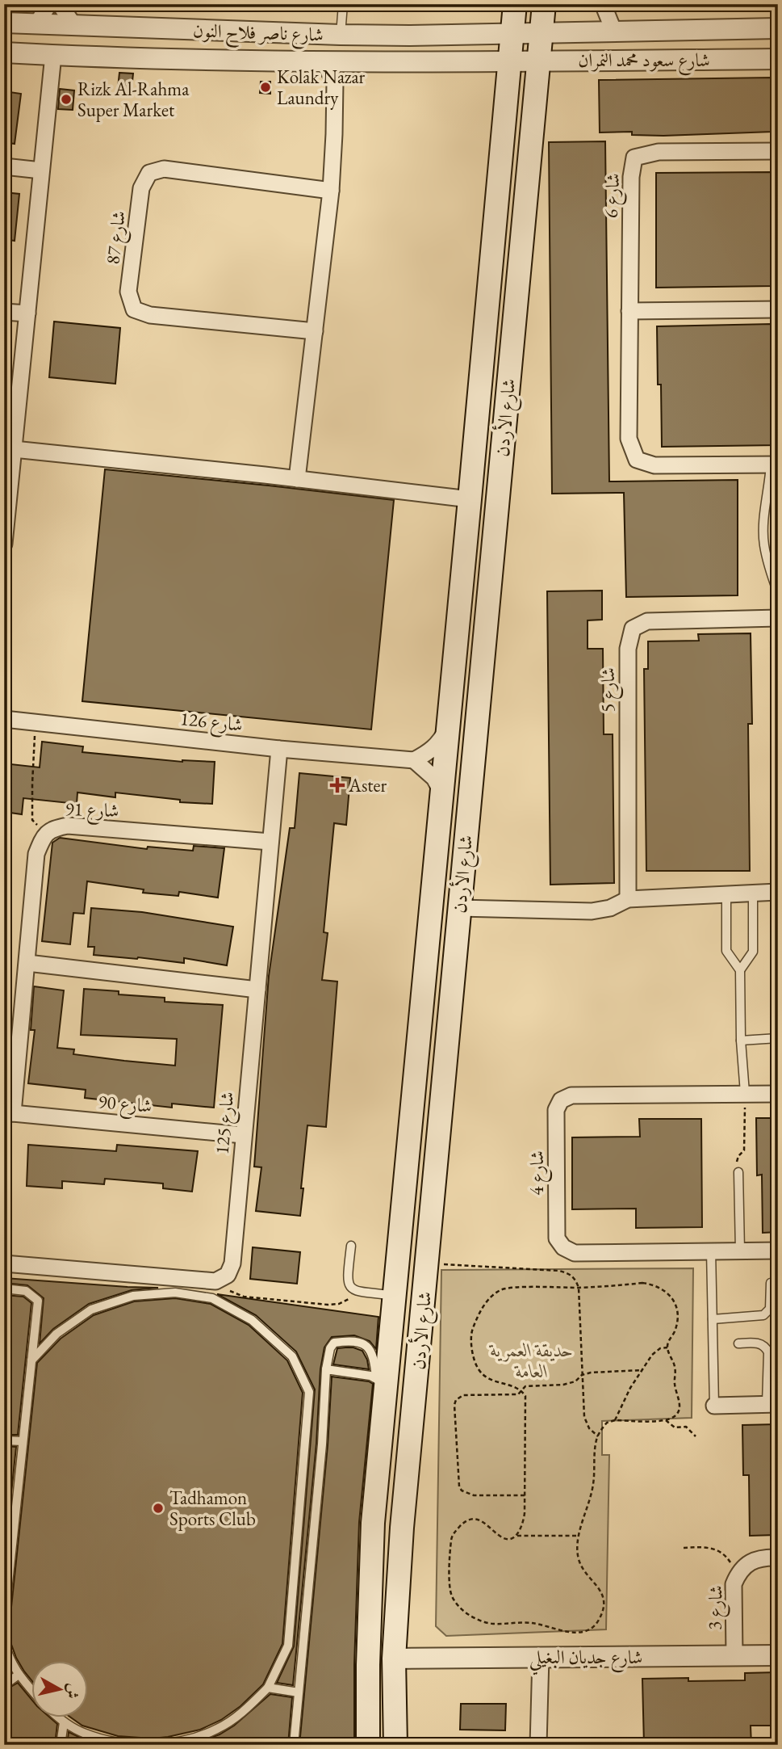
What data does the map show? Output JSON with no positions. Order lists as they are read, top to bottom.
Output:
{
  "streets": {
    "main road": ["شارع الأردن"],
    "street": [
      "شارع ناصر فلاح النون",
      "شارع سعود محمد النمران",
      "شارع 6",
      "شارع 87",
      "شارع 5",
      "شارع 126",
      "شارع 91",
      "شارع 90",
      "شارع 125",
      "شارع 4",
      "شارع 3",
      "شارع جديان البغيلي"
    ]
  },
  "crossings": [
    ["شارع ناصر فلاح النون", "شارع سعود محمد النمران"],
    ["شارع ناصر فلاح النون", "شارع الأردن"],
    ["شارع سعود محمد النمران", "شارع الأردن"],
    ["شارع الأردن", "شارع جديان البغيلي"],
    ["شارع 126", "شارع 125"],
    ["شارع 91", "شارع 90"],
    ["شارع 91", "شارع 125"],
    ["شارع 90", "شارع 125"],
    ["شارع 3", "شارع جديان البغيلي"]
  ],
  "parks": ["حديقة العمرية العامة"],
  "places": {
    "other": ["Kolak Nazar Laundry", "Rizk Al-Rahma Super Market", "Tadhamon Sports Club"],
    "health": ["Aster"]
  },
  "north": "right"
}
